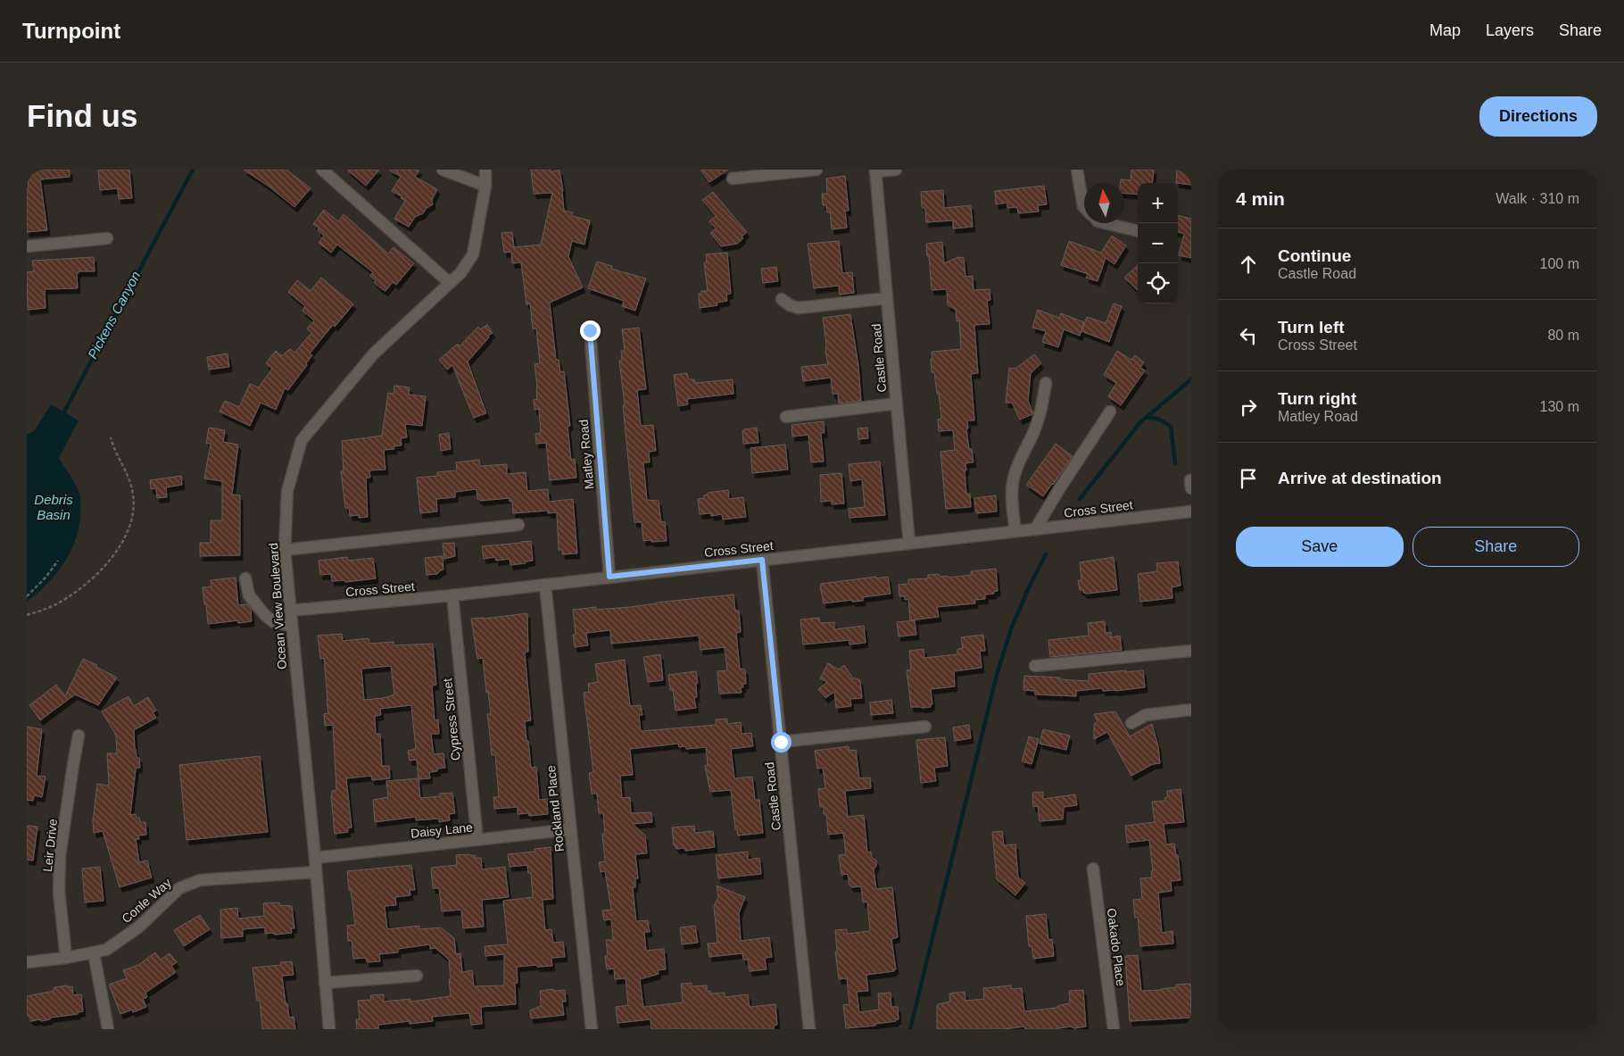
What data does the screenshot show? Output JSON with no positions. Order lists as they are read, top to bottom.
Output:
{
  "streets": {
    "street": [
      "Castle Road",
      "Matley Road",
      "Cross Street",
      "Ocean View Boulevard",
      "Cypress Street",
      "Rockland Place",
      "Daisy Lane",
      "Leir Drive",
      "Conle Way",
      "Oakado Place"
    ]
  },
  "crossings": [
    ["Castle Road", "Cross Street"],
    ["Matley Road", "Cross Street"],
    ["Cross Street", "Ocean View Boulevard"],
    ["Cross Street", "Cypress Street"],
    ["Cross Street", "Rockland Place"],
    ["Ocean View Boulevard", "Daisy Lane"],
    ["Ocean View Boulevard", "Conle Way"],
    ["Cypress Street", "Daisy Lane"],
    ["Rockland Place", "Daisy Lane"],
    ["Leir Drive", "Conle Way"]
  ],
  "water": ["Pickens Canyon", "Debris Basin"],
  "north": "top",
  "page": {
    "header": "Turnpoint",
    "nav": ["Map", "Layers", "Share"],
    "buttons": [
      "Directions",
      ["Save", "Share"]
    ],
    "title": "Find us",
    "heading": ["4 min", "Walk · 310 m"],
    "map_buttons": ["+", "−"],
    "list": [
      ["Continue", "Castle Road", "100 m"],
      ["Turn left", "Cross Street", "80 m"],
      ["Turn right", "Matley Road", "130 m"],
      "Arrive at destination"
    ]
  }
}
